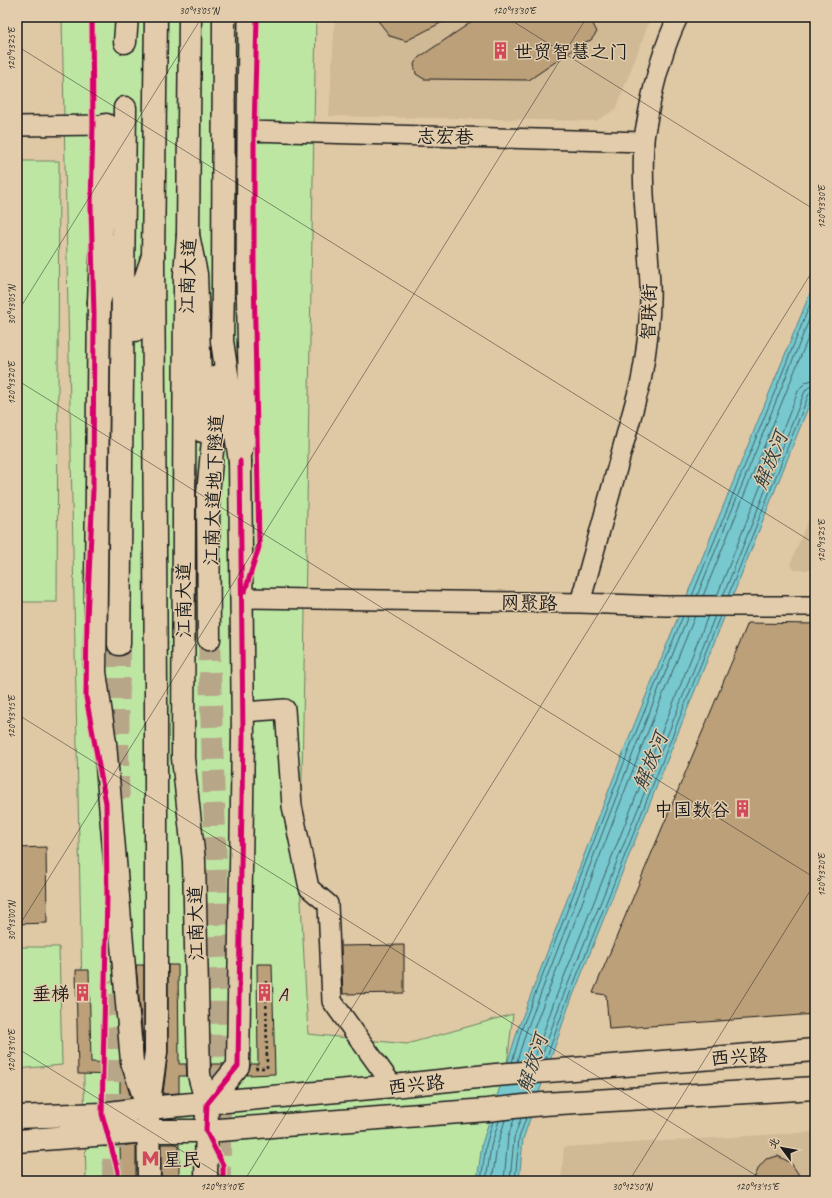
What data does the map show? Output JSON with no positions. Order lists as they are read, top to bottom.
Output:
{
  "streets": {
    "main road": ["江南大道", "江南大道地下隧道", "西兴路"],
    "street": ["志宏巷", "智联街", "网聚路"]
  },
  "crossings": [
    ["志宏巷", "智联街"],
    ["江南大道", "西兴路"],
    ["智联街", "网聚路"]
  ],
  "water": ["解放河"],
  "places": {
    "building": [
      "世贸智慧之门",
      "中国数谷",
      "垂梯",
      "A"
    ],
    "metro station": ["星民"]
  },
  "north": "top left",
  "coordinates": [
    "30°13'05\"N",
    "120°13'30\"E",
    "120°13'25\"E",
    "120°13'20\"E",
    "120°13'15\"E",
    "30°13'00\"N",
    "120°13'10\"E",
    "30°12'50\"N"
  ]
}
